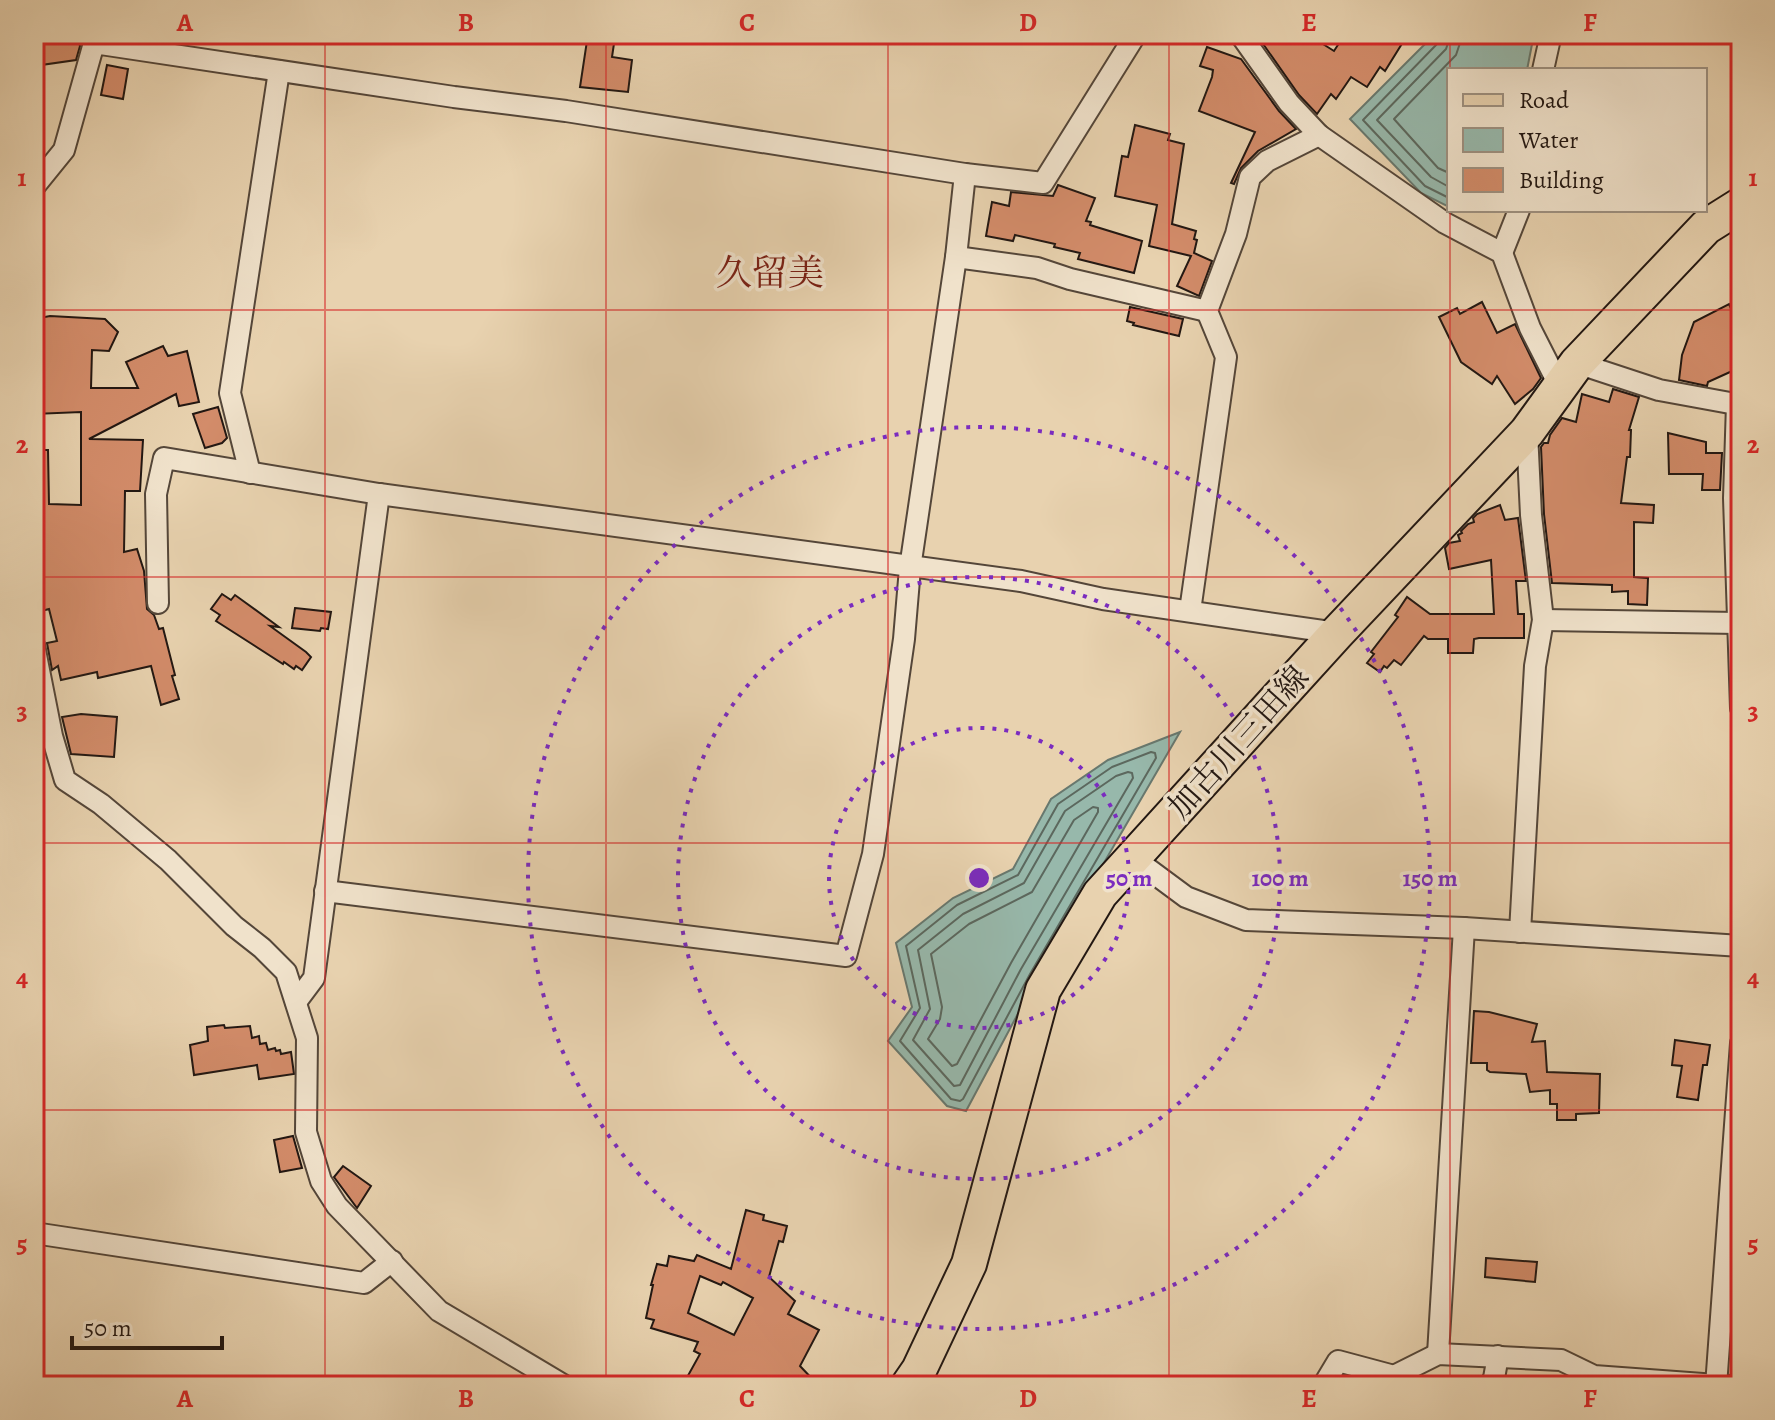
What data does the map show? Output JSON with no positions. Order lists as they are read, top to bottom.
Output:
{
  "streets": {
    "main road": ["加古川三田線"]
  },
  "districts": ["久留美"],
  "legend": ["Road", "Water", "Building"],
  "scale_bar": "50 m",
  "grid": {
    "columns": [
      "A",
      "B",
      "C",
      "D",
      "E",
      "F"
    ],
    "rows": [
      "1",
      "2",
      "3",
      "4",
      "5"
    ]
  },
  "rings": ["50 m", "100 m", "150 m"]
}
